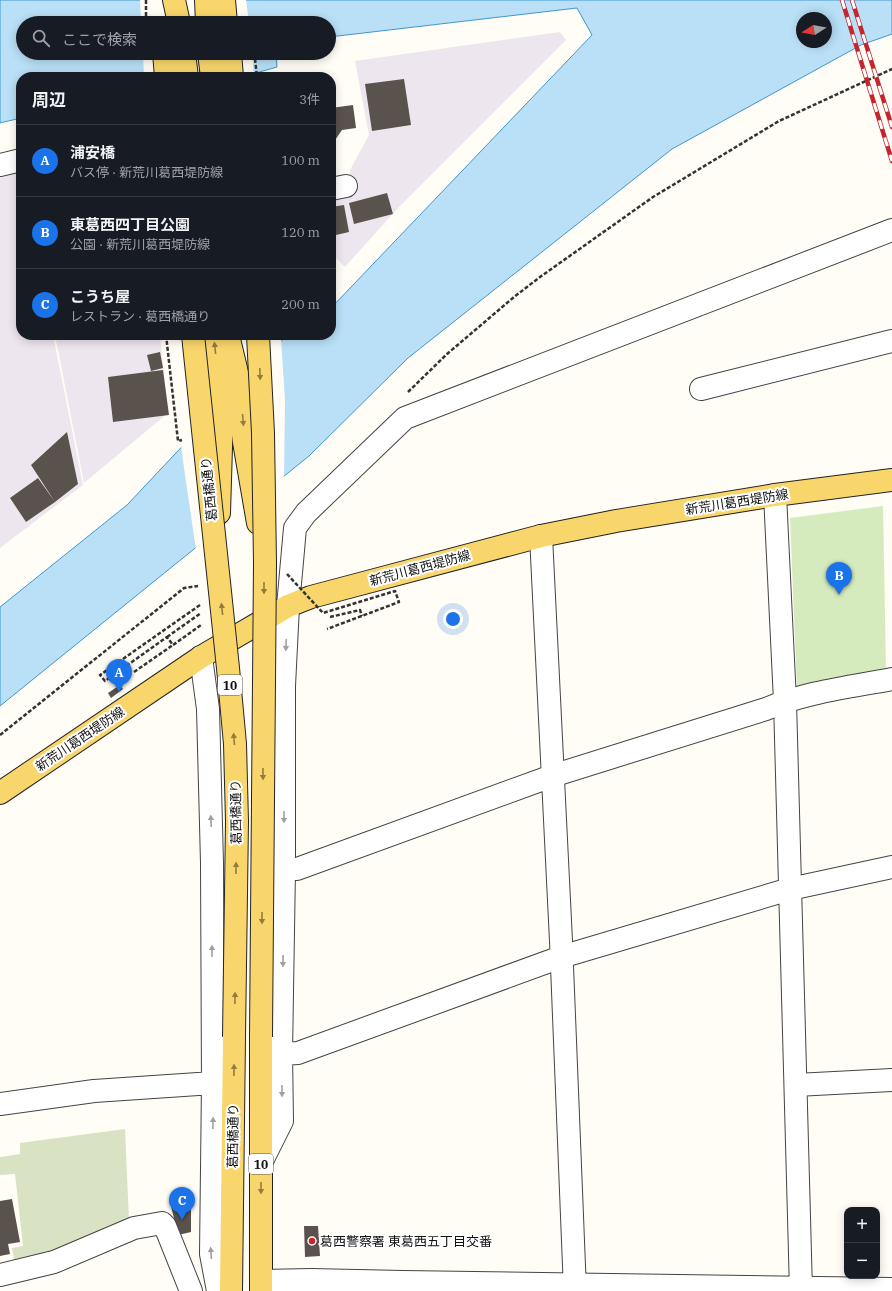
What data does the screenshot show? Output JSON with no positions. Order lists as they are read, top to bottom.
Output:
{
  "streets": {
    "main road": ["葛西橋通り", "新荒川葛西堤防線", "10"]
  },
  "places": ["葛西警察署 東葛西五丁目交番"],
  "north": "left",
  "page": {
    "search": "ここで検索",
    "heading": ["周辺", "3件"],
    "list": [
      {
        "mark": "A",
        "name": "浦安橋",
        "note": "バス停 · 新荒川葛西堤防線",
        "value": "100 m"
      },
      {
        "mark": "B",
        "name": "東葛西四丁目公園",
        "note": "公園 · 新荒川葛西堤防線",
        "value": "120 m"
      },
      {
        "mark": "C",
        "name": "こうち屋",
        "note": "レストラン · 葛西橋通り",
        "value": "200 m"
      }
    ],
    "pins": ["B", "A", "C"],
    "map_buttons": ["+", "−"]
  }
}
